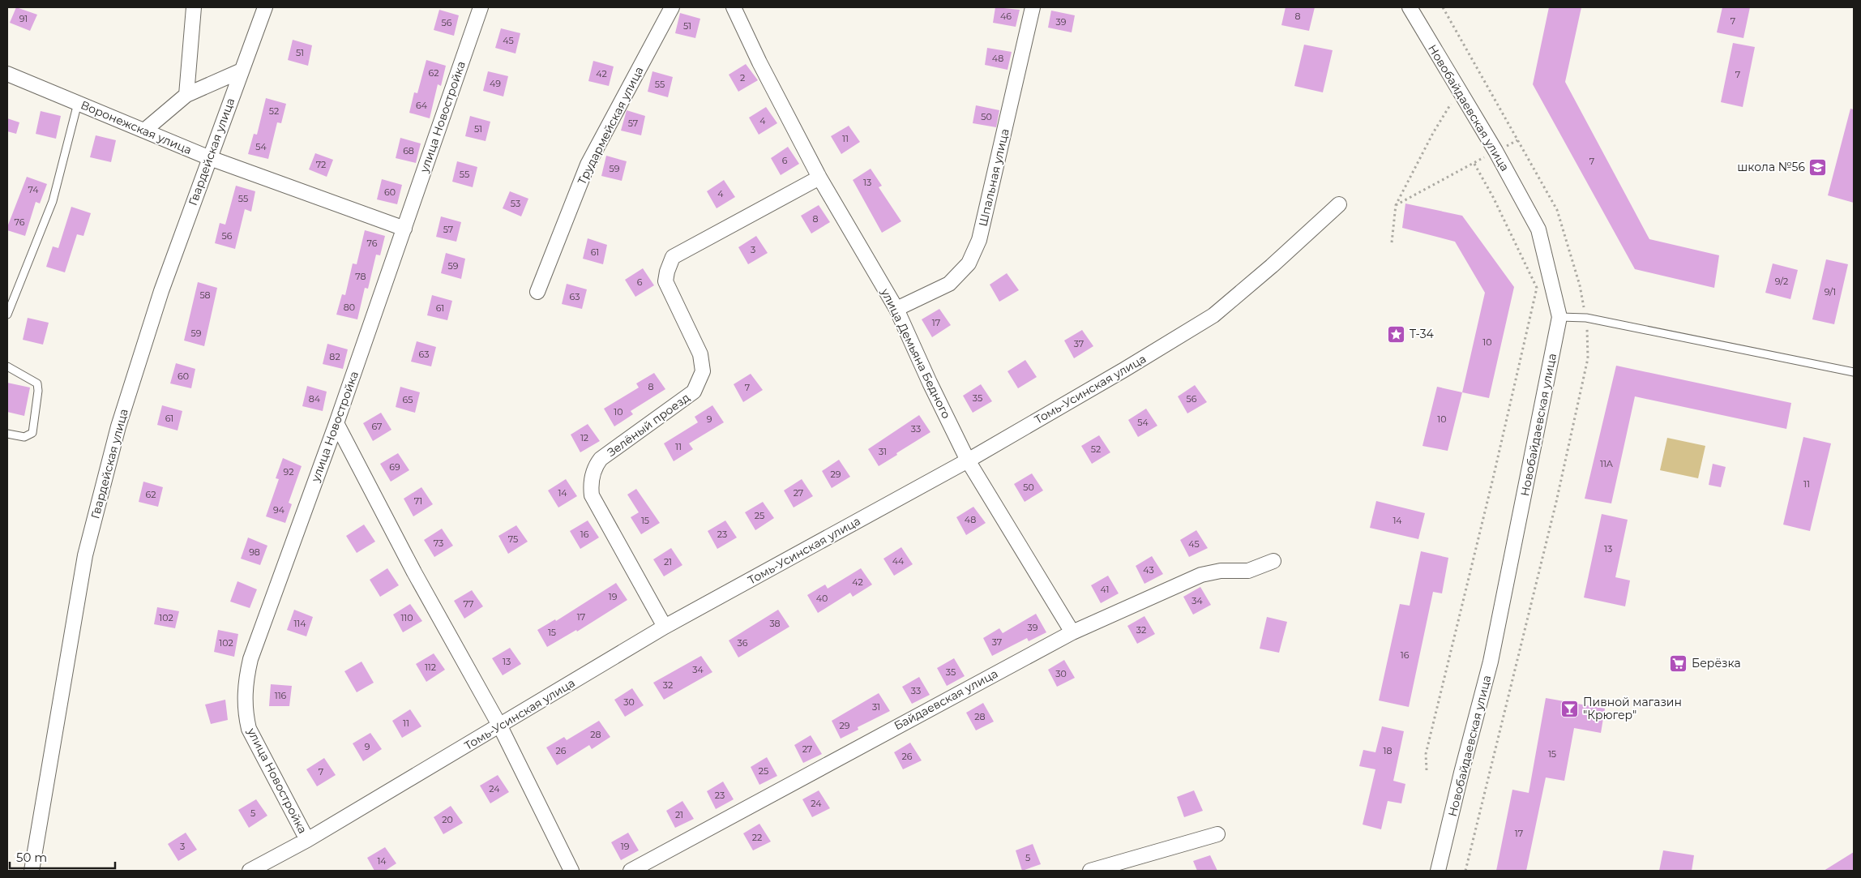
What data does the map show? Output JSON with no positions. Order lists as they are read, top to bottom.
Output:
{
  "streets": {
    "street": [
      "Новобайдаевская улица",
      "улица Новостройка",
      "Трудармейская улица",
      "Воронежская улица",
      "Гвардейская улица",
      "Шпальная улица",
      "улица Демьяна Бедного",
      "Томь-Усинская улица",
      "Зелёный проезд",
      "Байдаевская улица"
    ]
  },
  "crossings": [
    ["улица Новостройка", "Воронежская улица"],
    ["улица Новостройка", "Томь-Усинская улица"],
    ["Воронежская улица", "Гвардейская улица"],
    ["Шпальная улица", "улица Демьяна Бедного"],
    ["улица Демьяна Бедного", "Томь-Усинская улица"],
    ["улица Демьяна Бедного", "Зелёный проезд"],
    ["улица Демьяна Бедного", "Байдаевская улица"],
    ["Томь-Усинская улица", "Зелёный проезд"]
  ],
  "places": {
    "school or university": ["школа №56"],
    "place": ["T-34"],
    "supermarket": ["Берёзка"],
    "bar": ["Пивной магазин \"Крюгер\""]
  },
  "house_numbers": [
    "46",
    "8",
    "91",
    "7",
    "39",
    "56",
    "51",
    "45",
    "51",
    "48",
    "62",
    "42",
    "7",
    "2",
    "49",
    "55",
    "64",
    "52",
    "50",
    "4",
    "57",
    "51",
    "11",
    "54",
    "68",
    "6",
    "7",
    "72",
    "59",
    "55",
    "13",
    "74",
    "60",
    "4",
    "55",
    "53",
    "8",
    "76",
    "57",
    "56",
    "76",
    "3",
    "61",
    "59",
    "78",
    "9/2",
    "6",
    "9/1",
    "58",
    "63",
    "80",
    "61",
    "17",
    "59",
    "10",
    "37",
    "63",
    "82",
    "60",
    "8",
    "7",
    "35",
    "84",
    "56",
    "65",
    "10",
    "61",
    "9",
    "10",
    "54",
    "67",
    "33",
    "12",
    "11",
    "52",
    "31",
    "11А",
    "69",
    "92",
    "29",
    "11",
    "50",
    "14",
    "27",
    "62",
    "71",
    "94",
    "25",
    "48",
    "15",
    "14",
    "16",
    "23",
    "75",
    "73",
    "45",
    "13",
    "98",
    "44",
    "21",
    "43",
    "42",
    "41",
    "19",
    "40",
    "34",
    "77",
    "17",
    "102",
    "110",
    "114",
    "38",
    "39",
    "32",
    "15",
    "37",
    "102",
    "36",
    "16",
    "13",
    "112",
    "34",
    "35",
    "30",
    "32",
    "33",
    "116",
    "30",
    "31",
    "28",
    "11",
    "29",
    "28",
    "9",
    "27",
    "26",
    "18",
    "15",
    "26",
    "25",
    "7",
    "24",
    "23",
    "24",
    "5",
    "21",
    "20",
    "17",
    "22",
    "3",
    "19",
    "5",
    "14"
  ],
  "scale_bar": "50 m"
}
